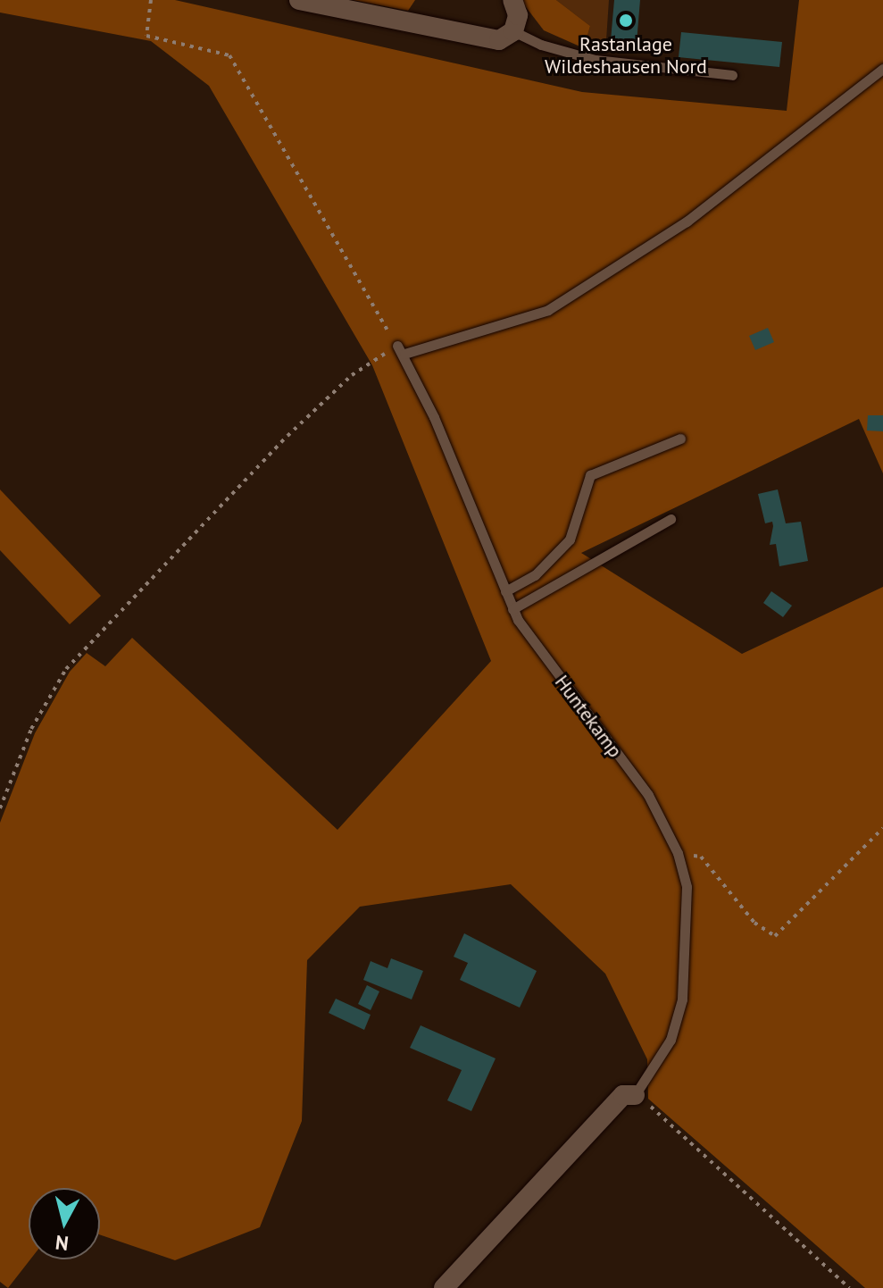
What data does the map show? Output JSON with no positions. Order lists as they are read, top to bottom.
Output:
{
  "streets": {
    "street": ["Huntekamp"]
  },
  "places": ["Rastanlage Wildeshausen Nord"],
  "north": "bottom"
}
